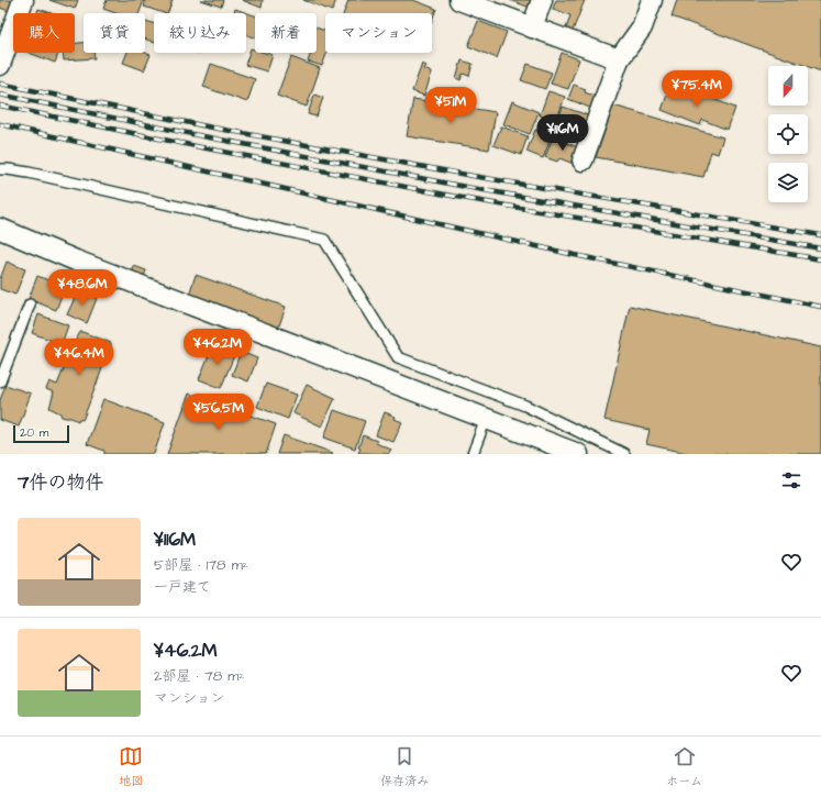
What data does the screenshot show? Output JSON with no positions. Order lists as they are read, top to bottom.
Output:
{
  "scale_bar": "20 m",
  "north": "bottom",
  "page": {
    "chip": [
      "購入",
      "賃貸",
      "絞り込み",
      "新着",
      "マンション"
    ],
    "price": [
      "¥75.4M",
      "¥51M",
      "¥116M",
      "¥48.6M",
      "¥46.2M",
      "¥46.4M",
      "¥56.5M"
    ],
    "scale": "20 m",
    "heading": "7件の物件",
    "list": [
      {
        "name": "¥116M",
        "note": "5部屋 · 178 m² · 一戸建て"
      },
      {
        "name": "¥46.2M",
        "note": "2部屋 · 78 m² · マンション"
      }
    ],
    "tabs": ["地図", "保存済み", "ホーム"]
  }
}
